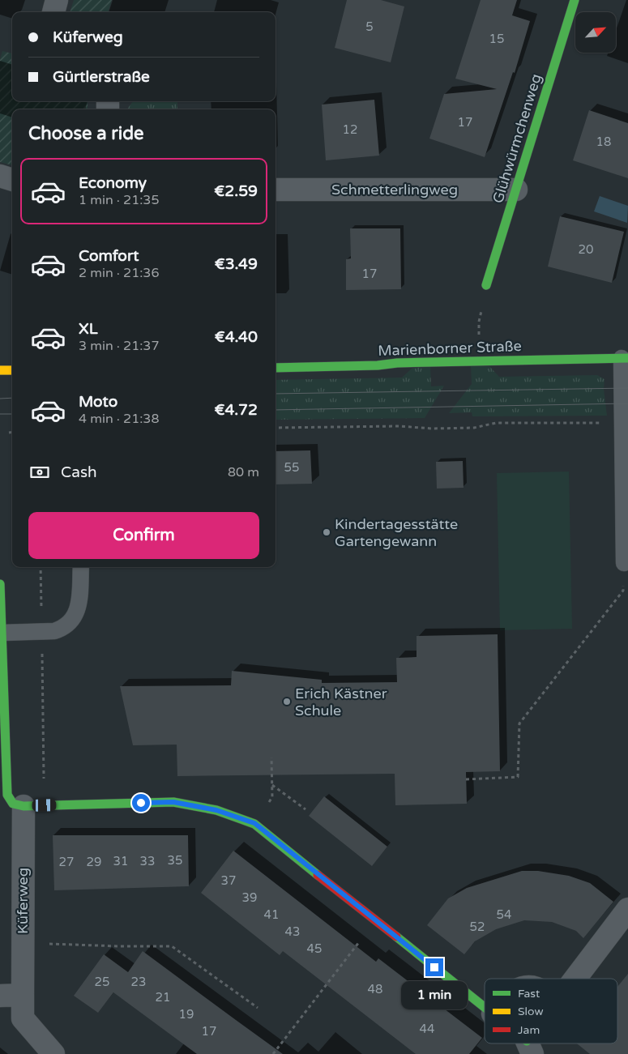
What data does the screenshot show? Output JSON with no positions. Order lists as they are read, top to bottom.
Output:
{
  "streets": {
    "street": [
      "Glühwürmchenweg",
      "Schmetterlingweg",
      "Marienborner Straße",
      "Küferweg"
    ]
  },
  "crossings": [
    ["Glühwürmchenweg", "Schmetterlingweg"]
  ],
  "places": ["Kindertagesstätte Gartengewann", "Erich Kästner Schule"],
  "house_numbers": [
    "5",
    "15",
    "17",
    "12",
    "18",
    "20",
    "17",
    "55",
    "35",
    "31",
    "33",
    "27",
    "29",
    "37",
    "39",
    "41",
    "54",
    "52",
    "43",
    "45",
    "25",
    "23",
    "48",
    "21",
    "19",
    "44",
    "17"
  ],
  "legend": ["Fast", "Slow", "Jam"],
  "north": "top right",
  "page": {
    "banner": ["Küferweg", "Gürtlerstraße"],
    "heading": "Choose a ride",
    "list": [
      {
        "name": "Economy",
        "note": "1 min · 21:35",
        "value": "€2.59"
      },
      {
        "name": "Comfort",
        "note": "2 min · 21:36",
        "value": "€3.49"
      },
      {
        "name": "XL",
        "note": "3 min · 21:37",
        "value": "€4.40"
      },
      {
        "name": "Moto",
        "note": "4 min · 21:38",
        "value": "€4.72"
      }
    ],
    "pay": ["Cash", "80 m"],
    "buttons": "Confirm",
    "bubble": "1 min"
  }
}
